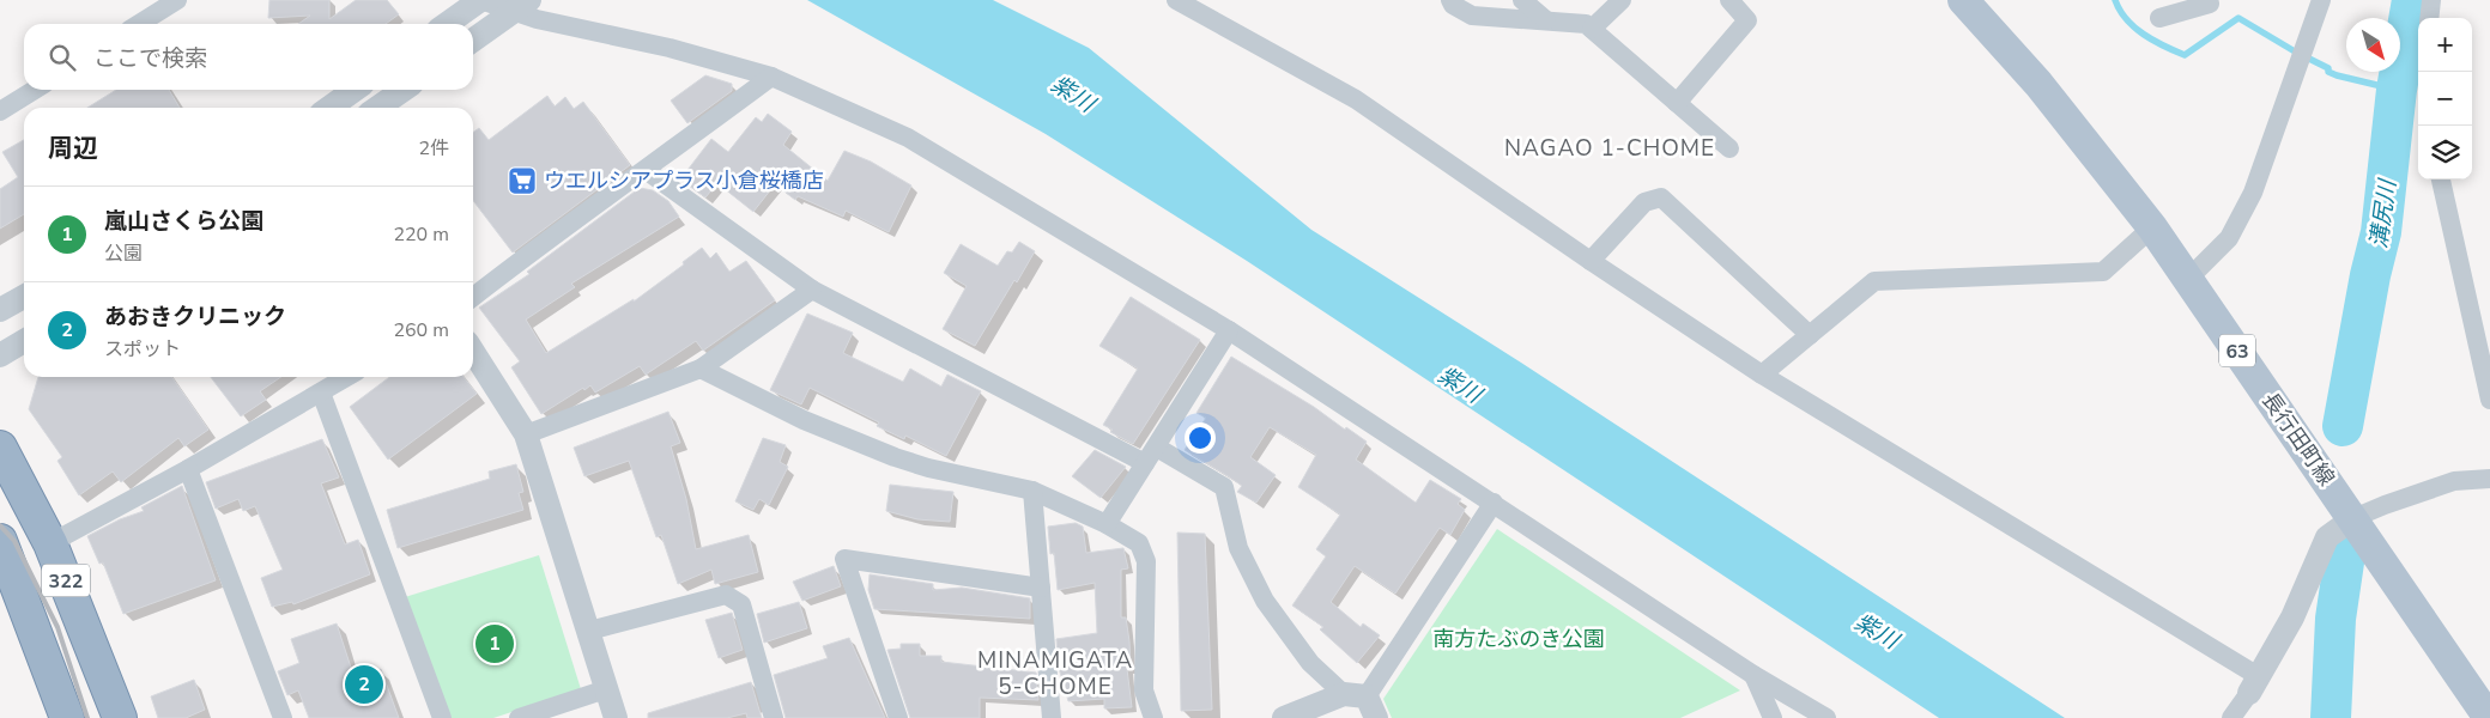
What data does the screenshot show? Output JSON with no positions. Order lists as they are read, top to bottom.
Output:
{
  "streets": {
    "highway": ["322"],
    "main road": ["63", "長行田町線"]
  },
  "districts": ["NAGAO 1-CHOME", "MINAMIGATA 5-CHOME"],
  "water": ["紫川", "溝尻川"],
  "parks": ["南方たぶのき公園"],
  "places": {
    "supermarket": ["ウエルシアプラス小倉桜橋店"]
  },
  "north": "bottom right",
  "page": {
    "map_buttons": ["+", "−"],
    "search": "ここで検索",
    "heading": ["周辺", "2件"],
    "list": [
      {
        "mark": "1",
        "name": "嵐山さくら公園",
        "note": "公園",
        "value": "220 m"
      },
      {
        "mark": "2",
        "name": "あおきクリニック",
        "note": "スポット",
        "value": "260 m"
      }
    ],
    "pins": ["1", "2"]
  }
}
